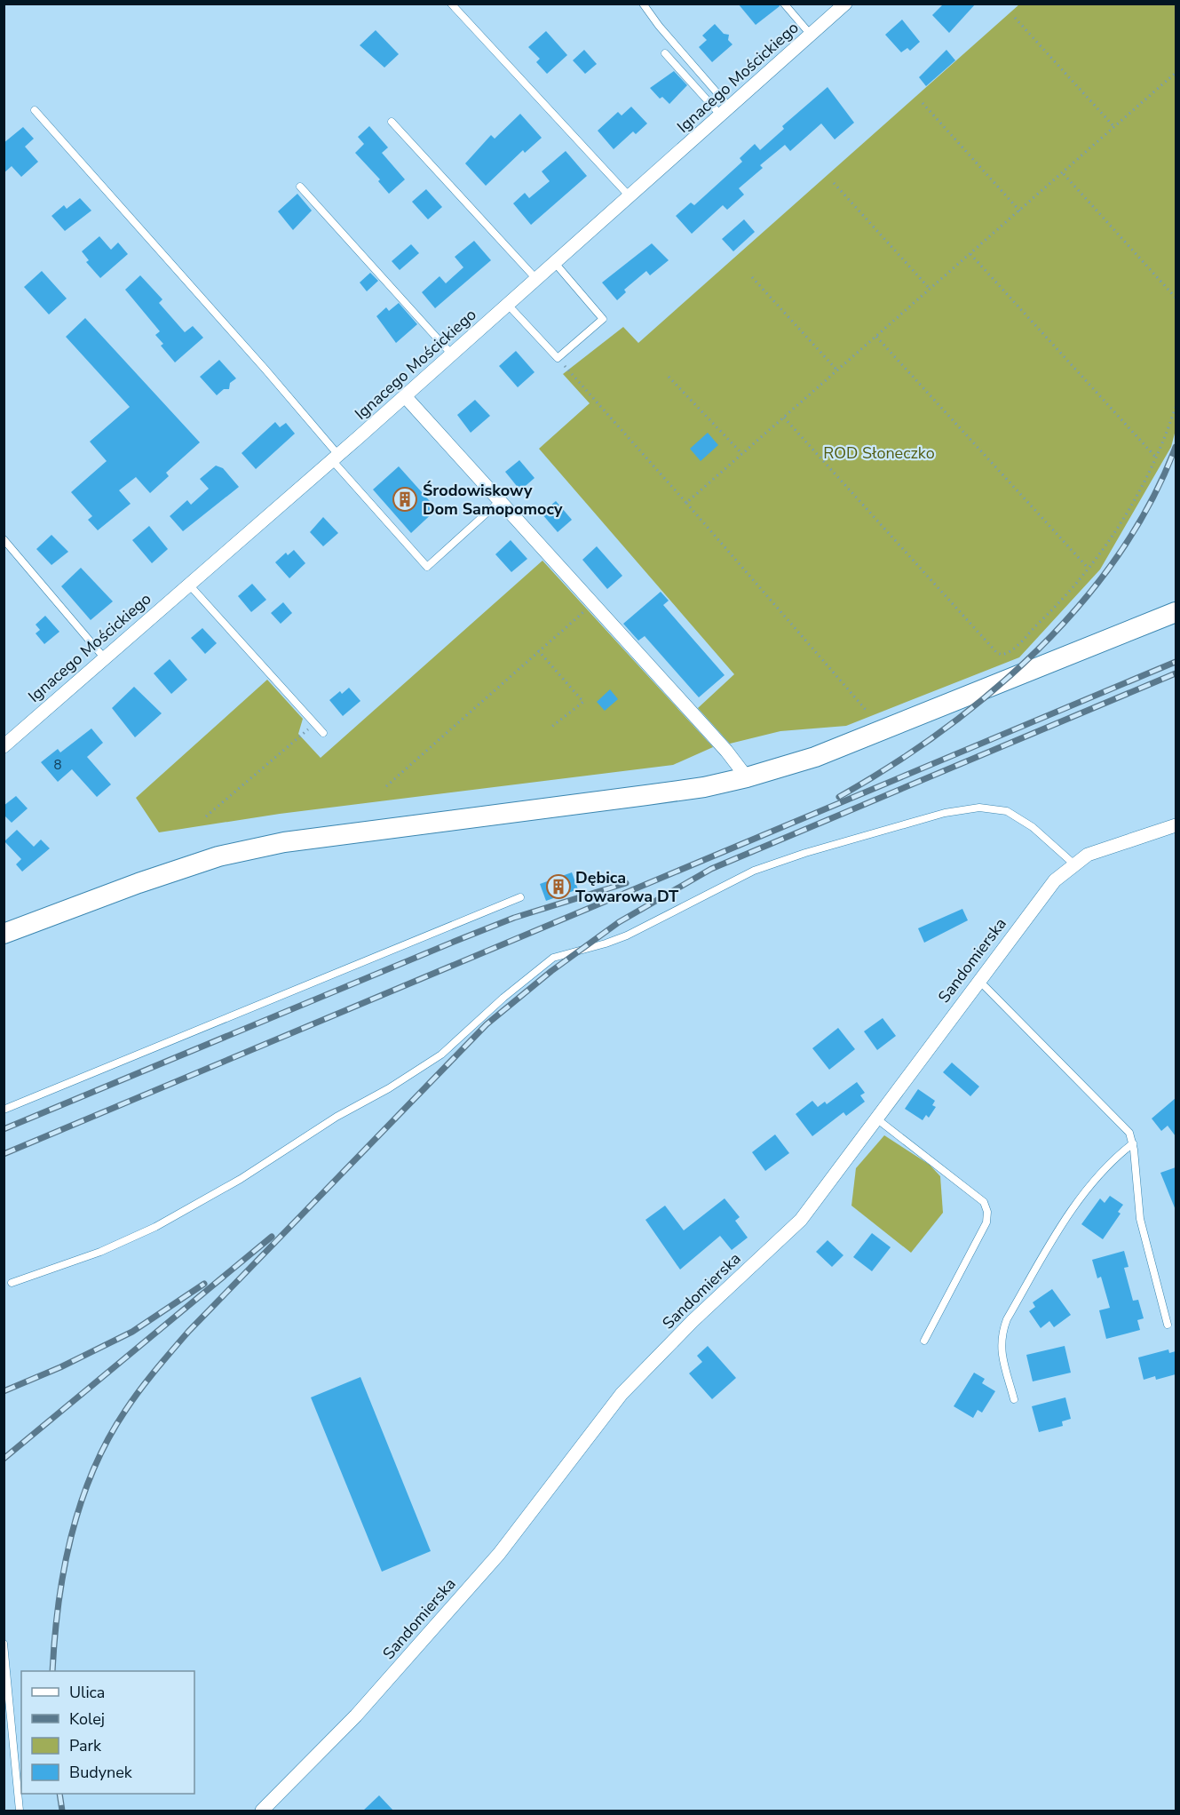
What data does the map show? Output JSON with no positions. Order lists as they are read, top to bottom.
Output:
{
  "streets": {
    "street": ["Ignacego Mościckiego", "Sandomierska"]
  },
  "parks": ["ROD Słoneczko"],
  "places": {
    "building": ["Środowiskowy Dom Samopomocy", "Dębica Towarowa DT"]
  },
  "house_numbers": ["8"],
  "legend": [
    "Ulica",
    "Kolej",
    "Park",
    "Budynek"
  ]
}
